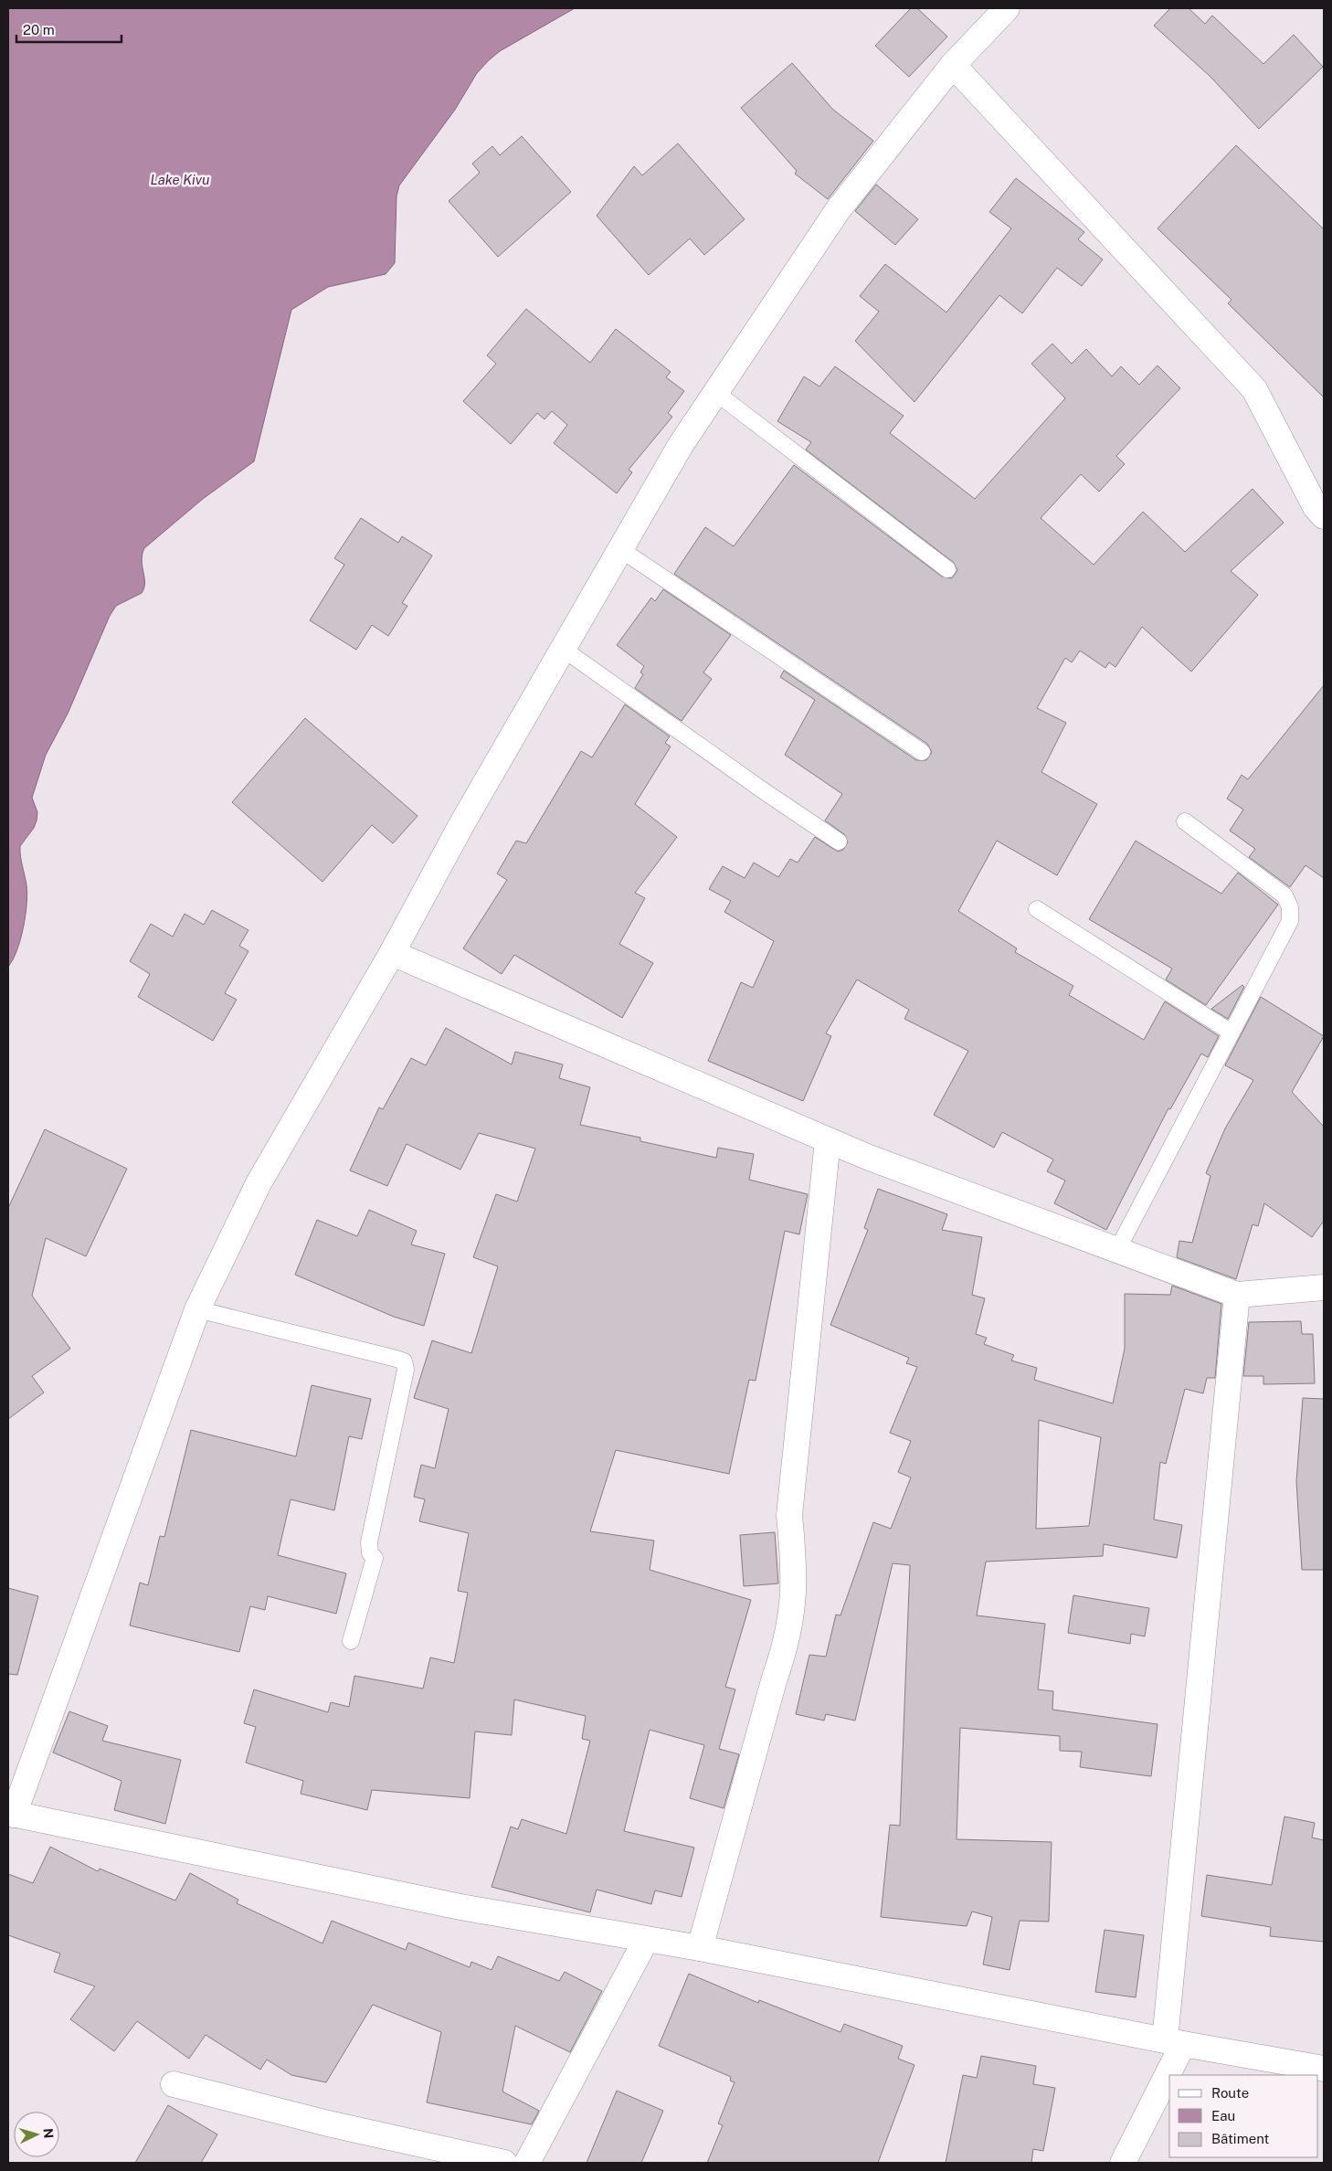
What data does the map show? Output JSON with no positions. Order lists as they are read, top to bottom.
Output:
{
  "water": ["Lake Kivu"],
  "legend": ["Route", "Eau", "Bâtiment"],
  "scale_bar": "20 m",
  "north": "right"
}
